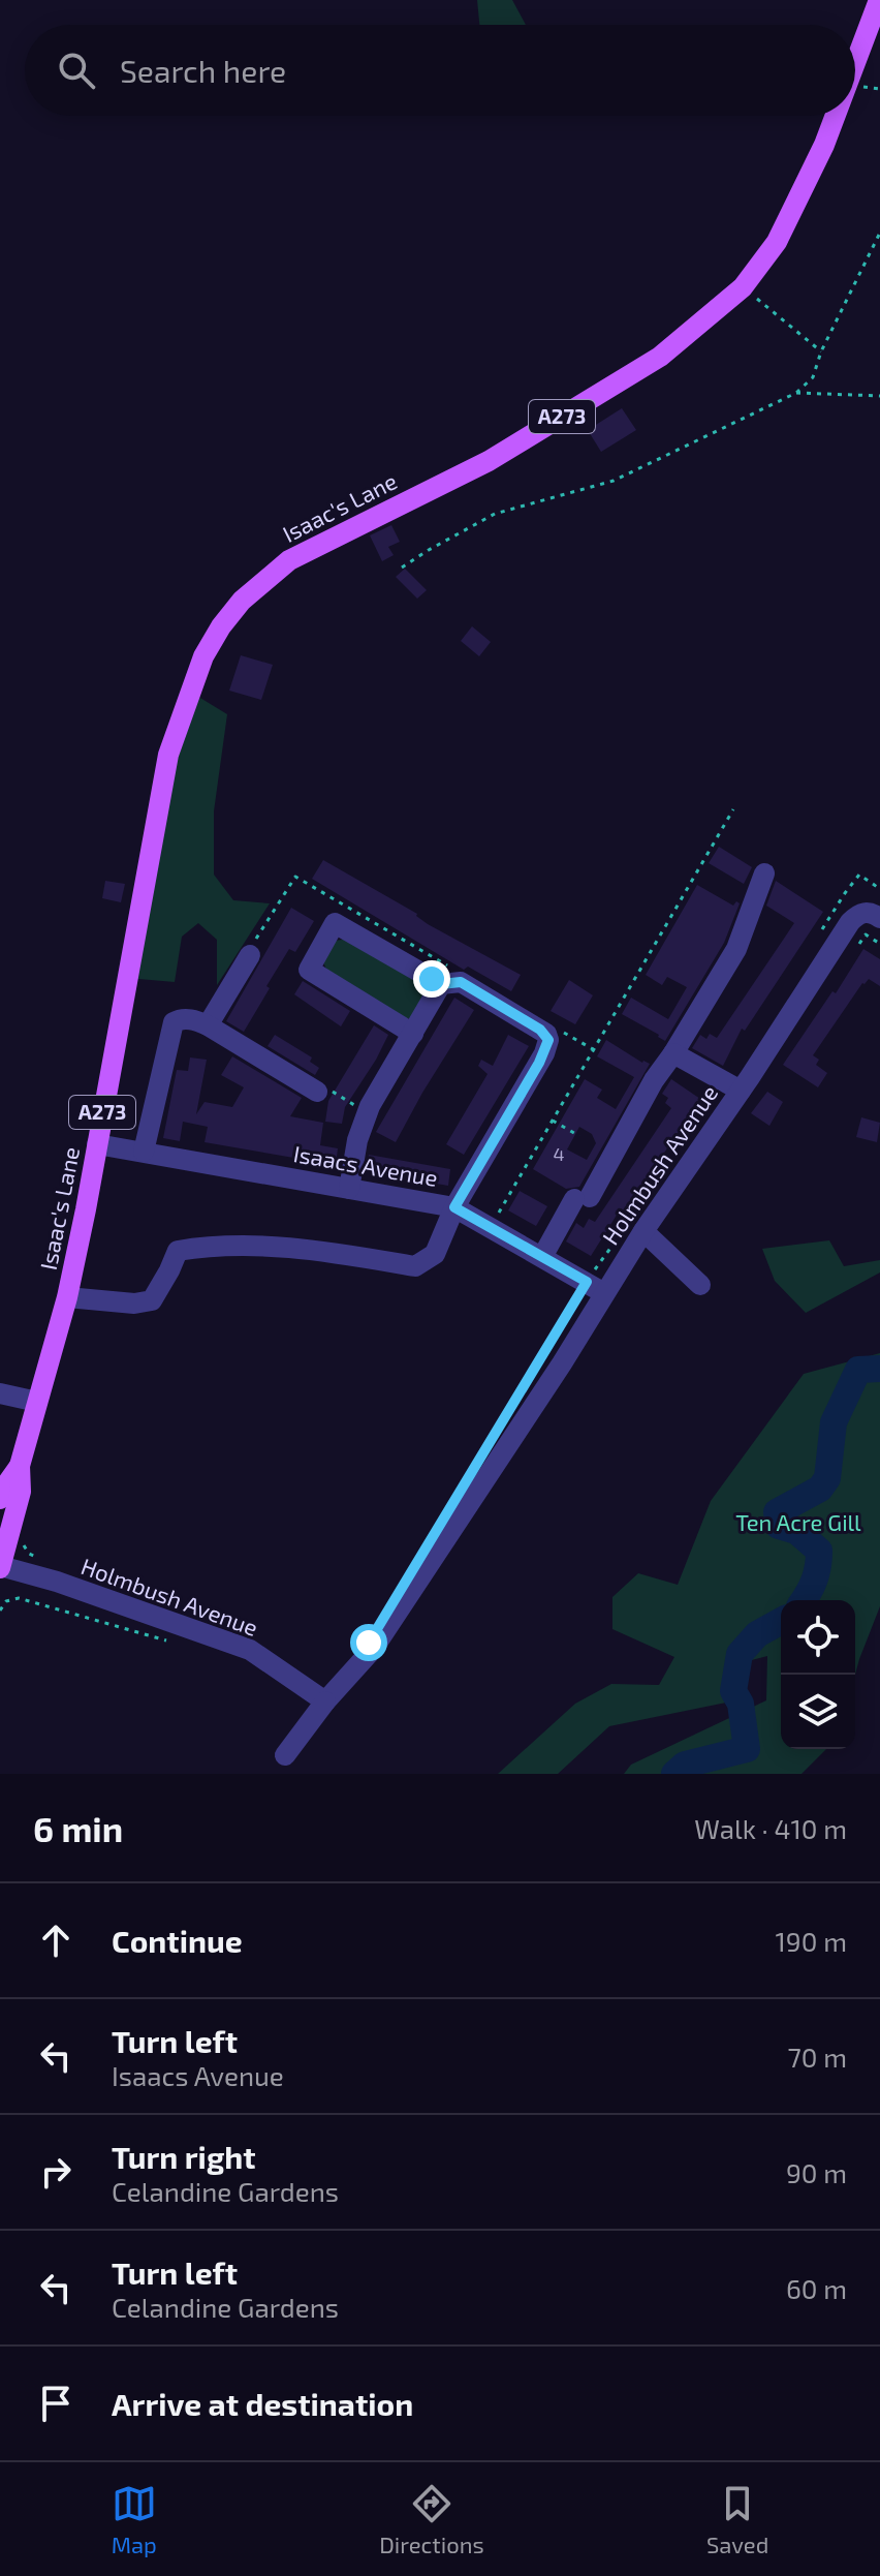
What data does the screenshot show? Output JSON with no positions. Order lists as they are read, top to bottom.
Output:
{
  "streets": {
    "main road": ["A273", "Isaac's Lane"],
    "street": ["Holmbush Avenue", "Isaacs Avenue"]
  },
  "crossings": [
    ["Isaac's Lane", "Holmbush Avenue"],
    ["Isaac's Lane", "Isaacs Avenue"],
    ["Holmbush Avenue", "Isaacs Avenue"]
  ],
  "parks": ["Ten Acre Gill"],
  "house_numbers": ["4"],
  "page": {
    "search": "Search here",
    "heading": ["6 min", "Walk · 410 m"],
    "list": [
      ["Continue", "190 m"],
      ["Turn left", "Isaacs Avenue", "70 m"],
      ["Turn right", "Celandine Gardens", "90 m"],
      ["Turn left", "Celandine Gardens", "60 m"],
      "Arrive at destination"
    ],
    "nav": ["Map", "Directions", "Saved"]
  }
}
